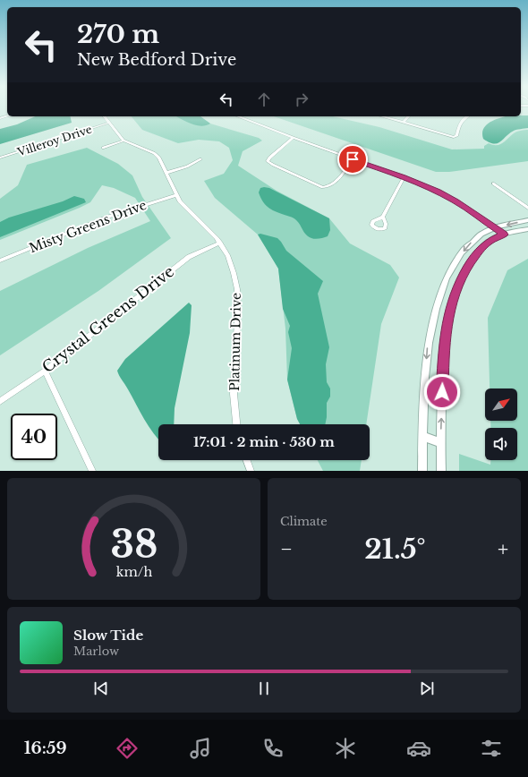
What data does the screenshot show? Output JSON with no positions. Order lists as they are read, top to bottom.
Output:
{
  "streets": {
    "street": [
      "Villeroy Drive",
      "Misty Greens Drive",
      "Crystal Greens Drive",
      "Platinum Drive"
    ]
  },
  "crossings": [
    ["Villeroy Drive", "Platinum Drive"],
    ["Misty Greens Drive", "Platinum Drive"],
    ["Crystal Greens Drive", "Platinum Drive"]
  ],
  "north": "top right",
  "page": {
    "turn": ["270 m", "New Bedford Drive"],
    "limit": "40",
    "trip": "17:01 · 2 min · 530 m",
    "tile": "Climate",
    "heat": ["−", "21.5°", "+"],
    "song": ["Slow Tide", "Marlow"],
    "tabs": "16:59",
    "gauge": ["38", "km/h"]
  }
}
